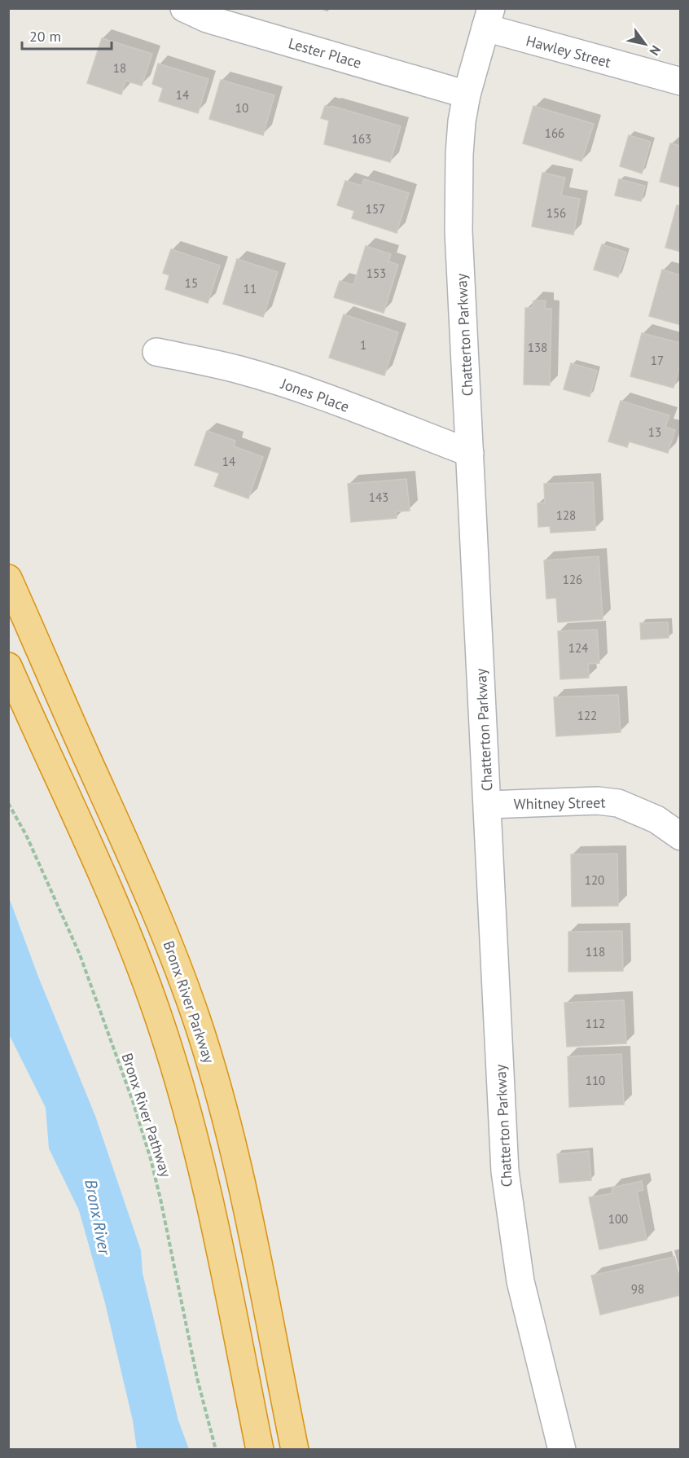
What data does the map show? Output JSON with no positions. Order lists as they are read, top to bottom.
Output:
{
  "streets": {
    "highway": ["Bronx River Parkway"],
    "street": [
      "Hawley Street",
      "Lester Place",
      "Chatterton Parkway",
      "Jones Place",
      "Whitney Street"
    ],
    "path": ["Bronx River Pathway"]
  },
  "crossings": [
    ["Hawley Street", "Chatterton Parkway"],
    ["Lester Place", "Chatterton Parkway"],
    ["Chatterton Parkway", "Jones Place"],
    ["Chatterton Parkway", "Whitney Street"]
  ],
  "water": ["Bronx River"],
  "house_numbers": [
    "18",
    "14",
    "10",
    "166",
    "163",
    "157",
    "156",
    "153",
    "15",
    "11",
    "1",
    "138",
    "17",
    "13",
    "14",
    "143",
    "128",
    "126",
    "124",
    "122",
    "120",
    "118",
    "112",
    "110",
    "100",
    "98"
  ],
  "scale_bar": "20 m",
  "north": "bottom right"
}
